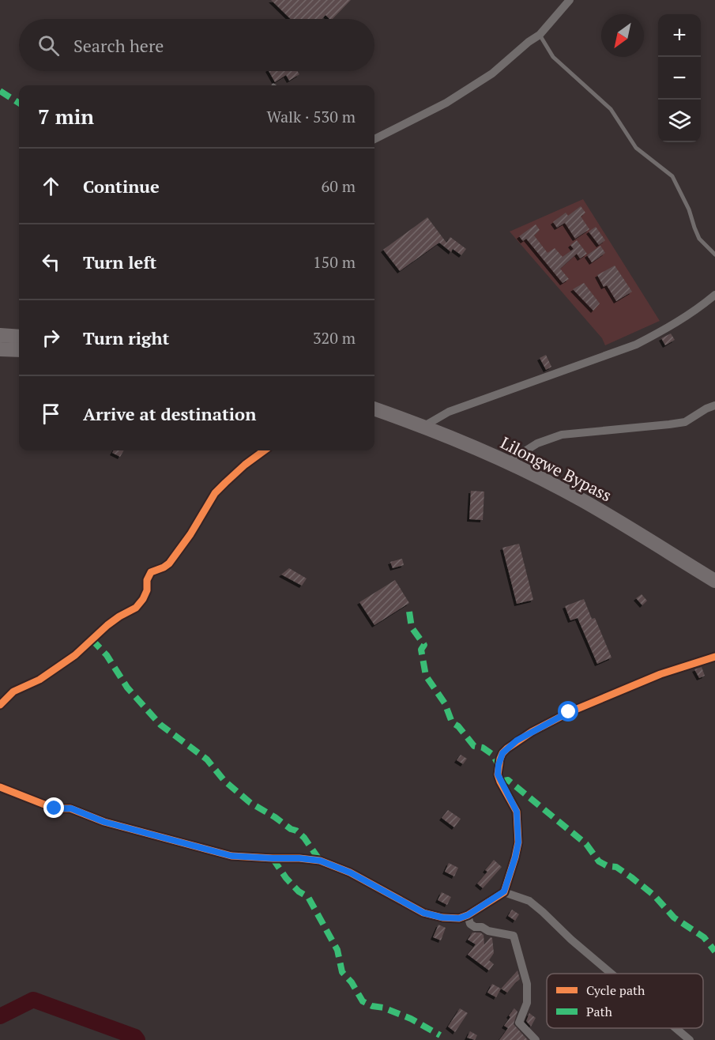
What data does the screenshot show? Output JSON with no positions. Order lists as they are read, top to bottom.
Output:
{
  "streets": {
    "main road": ["Lilongwe Bypass"]
  },
  "legend": ["Cycle path", "Path"],
  "north": "bottom left",
  "page": {
    "map_buttons": ["+", "−"],
    "search": "Search here",
    "heading": ["7 min", "Walk · 530 m"],
    "list": [
      ["Continue", "60 m"],
      ["Turn left", "150 m"],
      ["Turn right", "320 m"],
      "Arrive at destination"
    ]
  }
}
